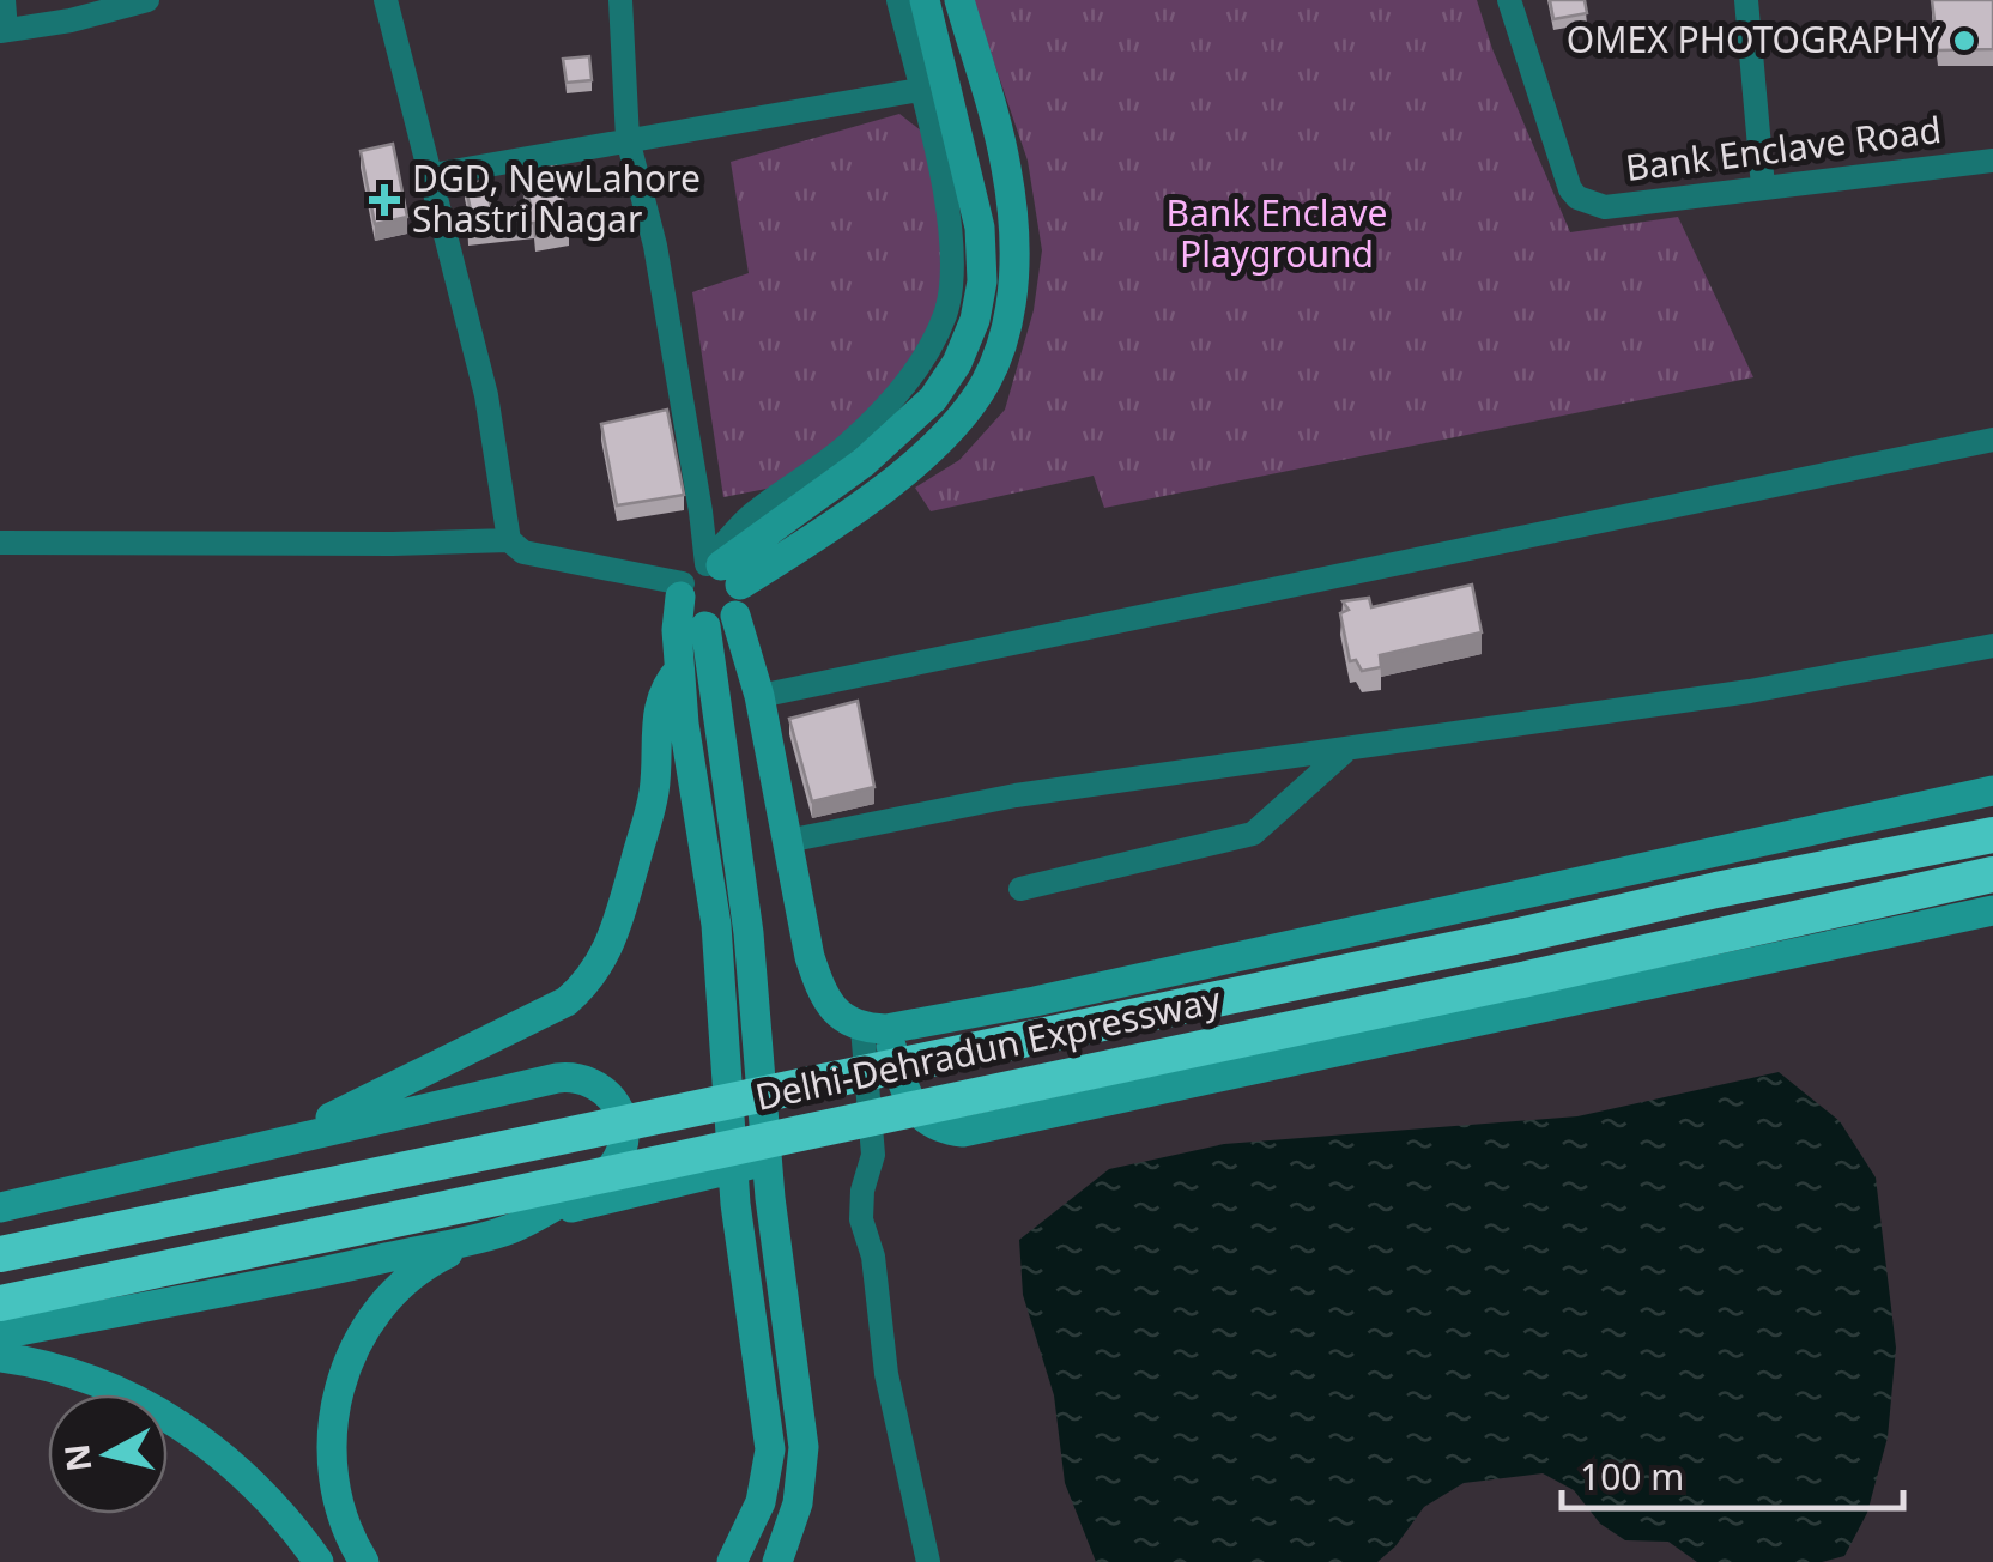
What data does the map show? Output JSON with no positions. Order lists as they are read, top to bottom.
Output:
{
  "streets": {
    "highway": ["Delhi-Dehradun Expressway"],
    "street": ["Bank Enclave Road"]
  },
  "parks": ["Bank Enclave Playground"],
  "places": {
    "other": ["OMEX PHOTOGRAPHY"],
    "health": ["DGD, NewLahore Shastri Nagar"]
  },
  "scale_bar": "100 m",
  "north": "left"
}
